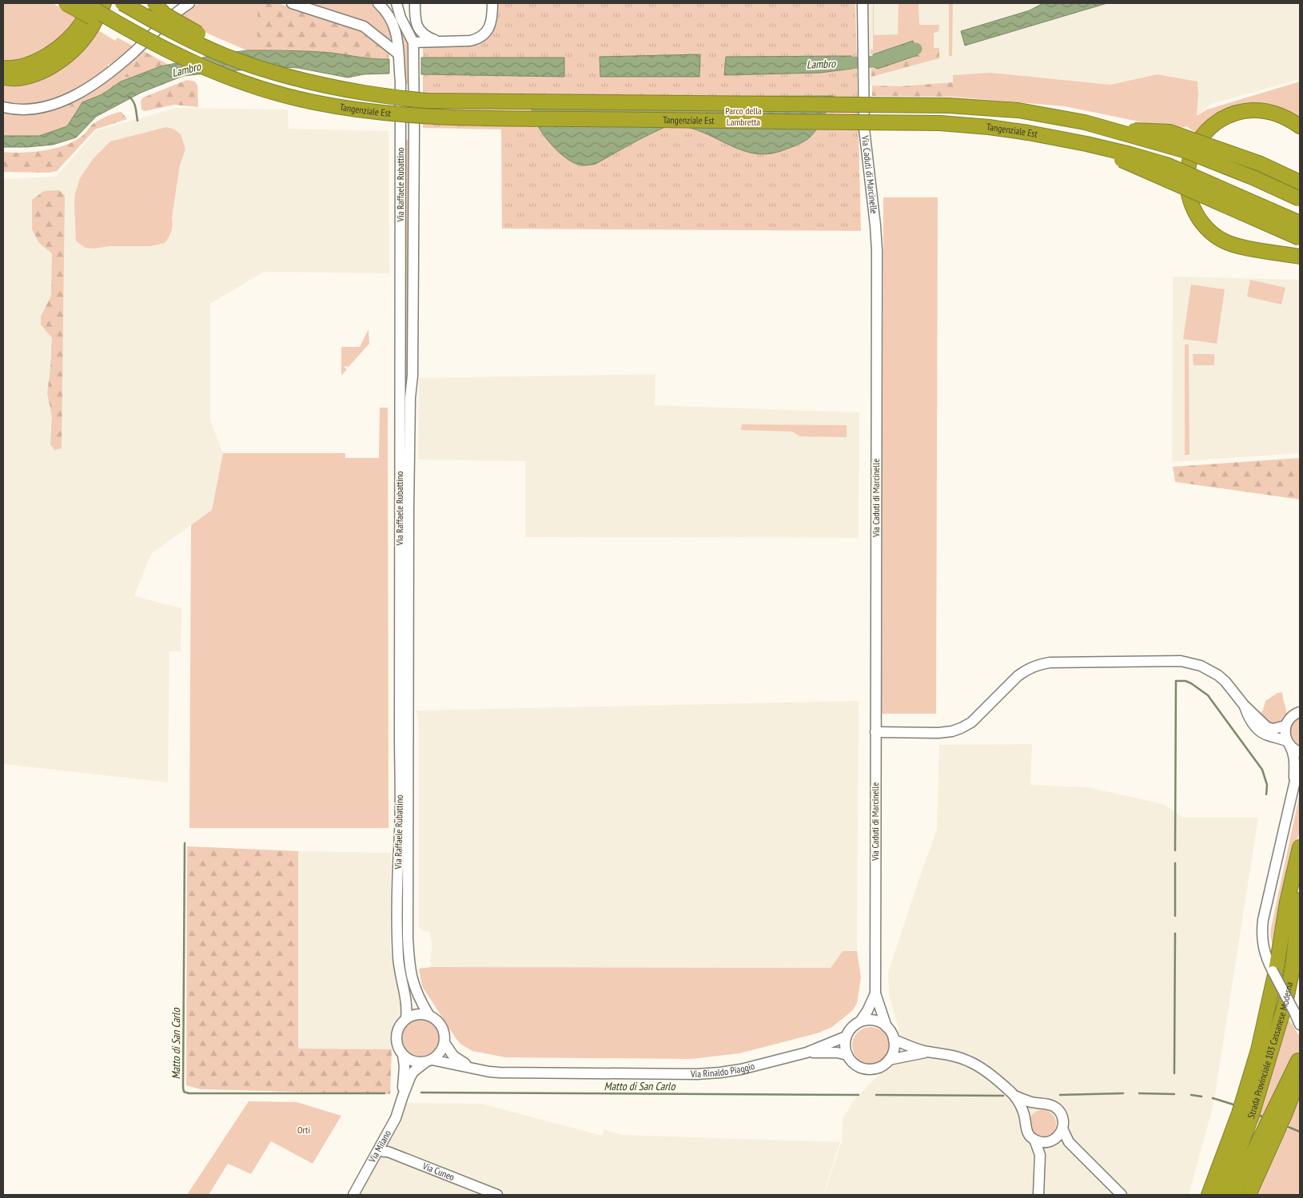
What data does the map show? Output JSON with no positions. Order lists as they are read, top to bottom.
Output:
{
  "streets": {
    "highway": ["Tangenziale Est", "Strada Provinciale 103 Cassanese Moderna"],
    "street": [
      "Via Caduti di Marcinelle",
      "Via Raffaele Rubattino",
      "Via Rinaldo Piaggio",
      "Via Milano",
      "Via Cuneo"
    ]
  },
  "crossings": [
    ["Via Caduti di Marcinelle", "Via Rinaldo Piaggio"],
    ["Via Raffaele Rubattino", "Via Rinaldo Piaggio"],
    ["Via Raffaele Rubattino", "Via Milano"],
    ["Via Rinaldo Piaggio", "Via Milano"],
    ["Via Milano", "Via Cuneo"]
  ],
  "water": ["Lambro", "Matto di San Carlo"],
  "parks": ["Parco della Lambretta", "Orti"]
}
